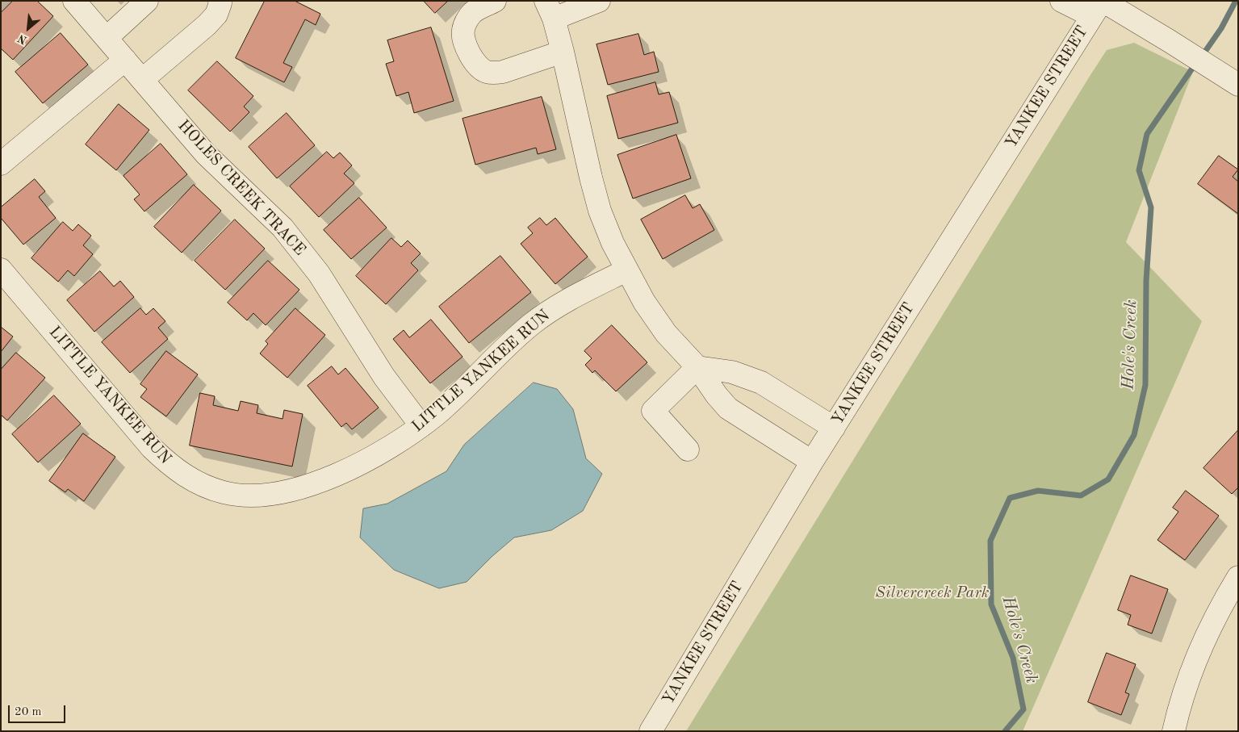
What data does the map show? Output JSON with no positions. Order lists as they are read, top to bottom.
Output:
{
  "streets": {
    "street": ["YANKEE STREET", "HOLES CREEK TRACE", "LITTLE YANKEE RUN"]
  },
  "crossings": [
    ["HOLES CREEK TRACE", "LITTLE YANKEE RUN"]
  ],
  "water": ["Hole's Creek"],
  "parks": ["Silvercreek Park"],
  "scale_bar": "20 m",
  "north": "bottom left"
}
